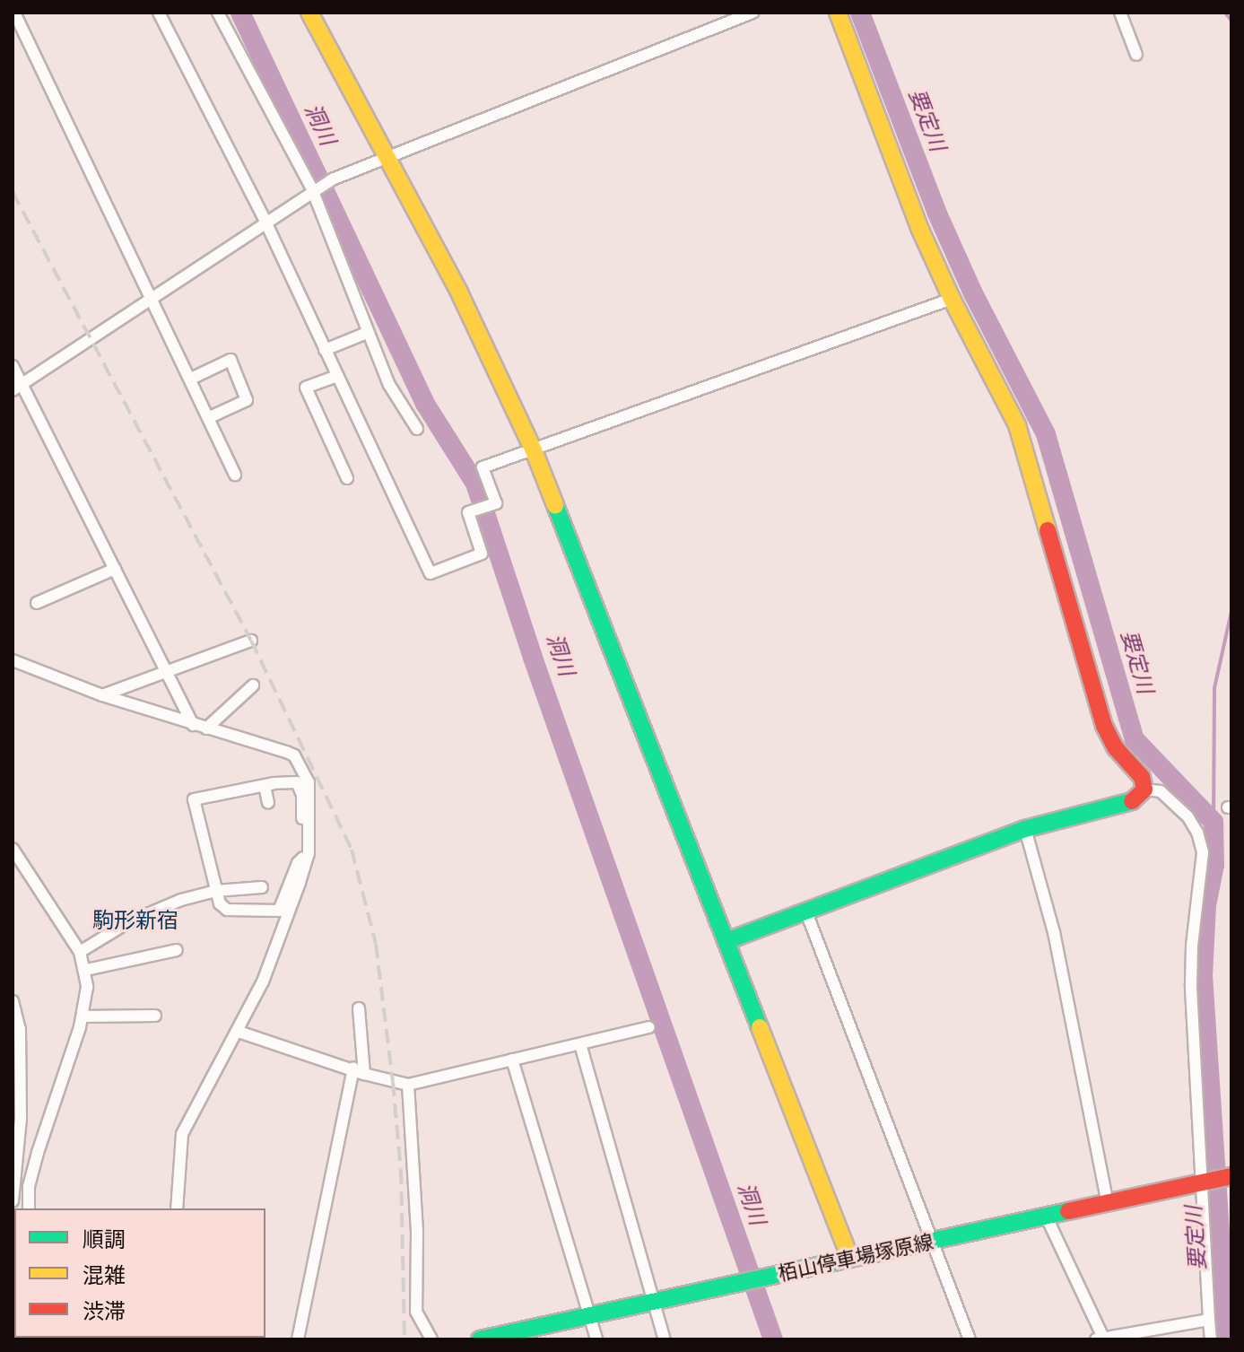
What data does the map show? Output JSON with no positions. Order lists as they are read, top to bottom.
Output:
{
  "streets": {
    "street": ["栢山停車場塚原線"]
  },
  "districts": ["駒形新宿"],
  "water": ["要定川", "洞川"],
  "legend": ["順調", "混雑", "渋滞"]
}
